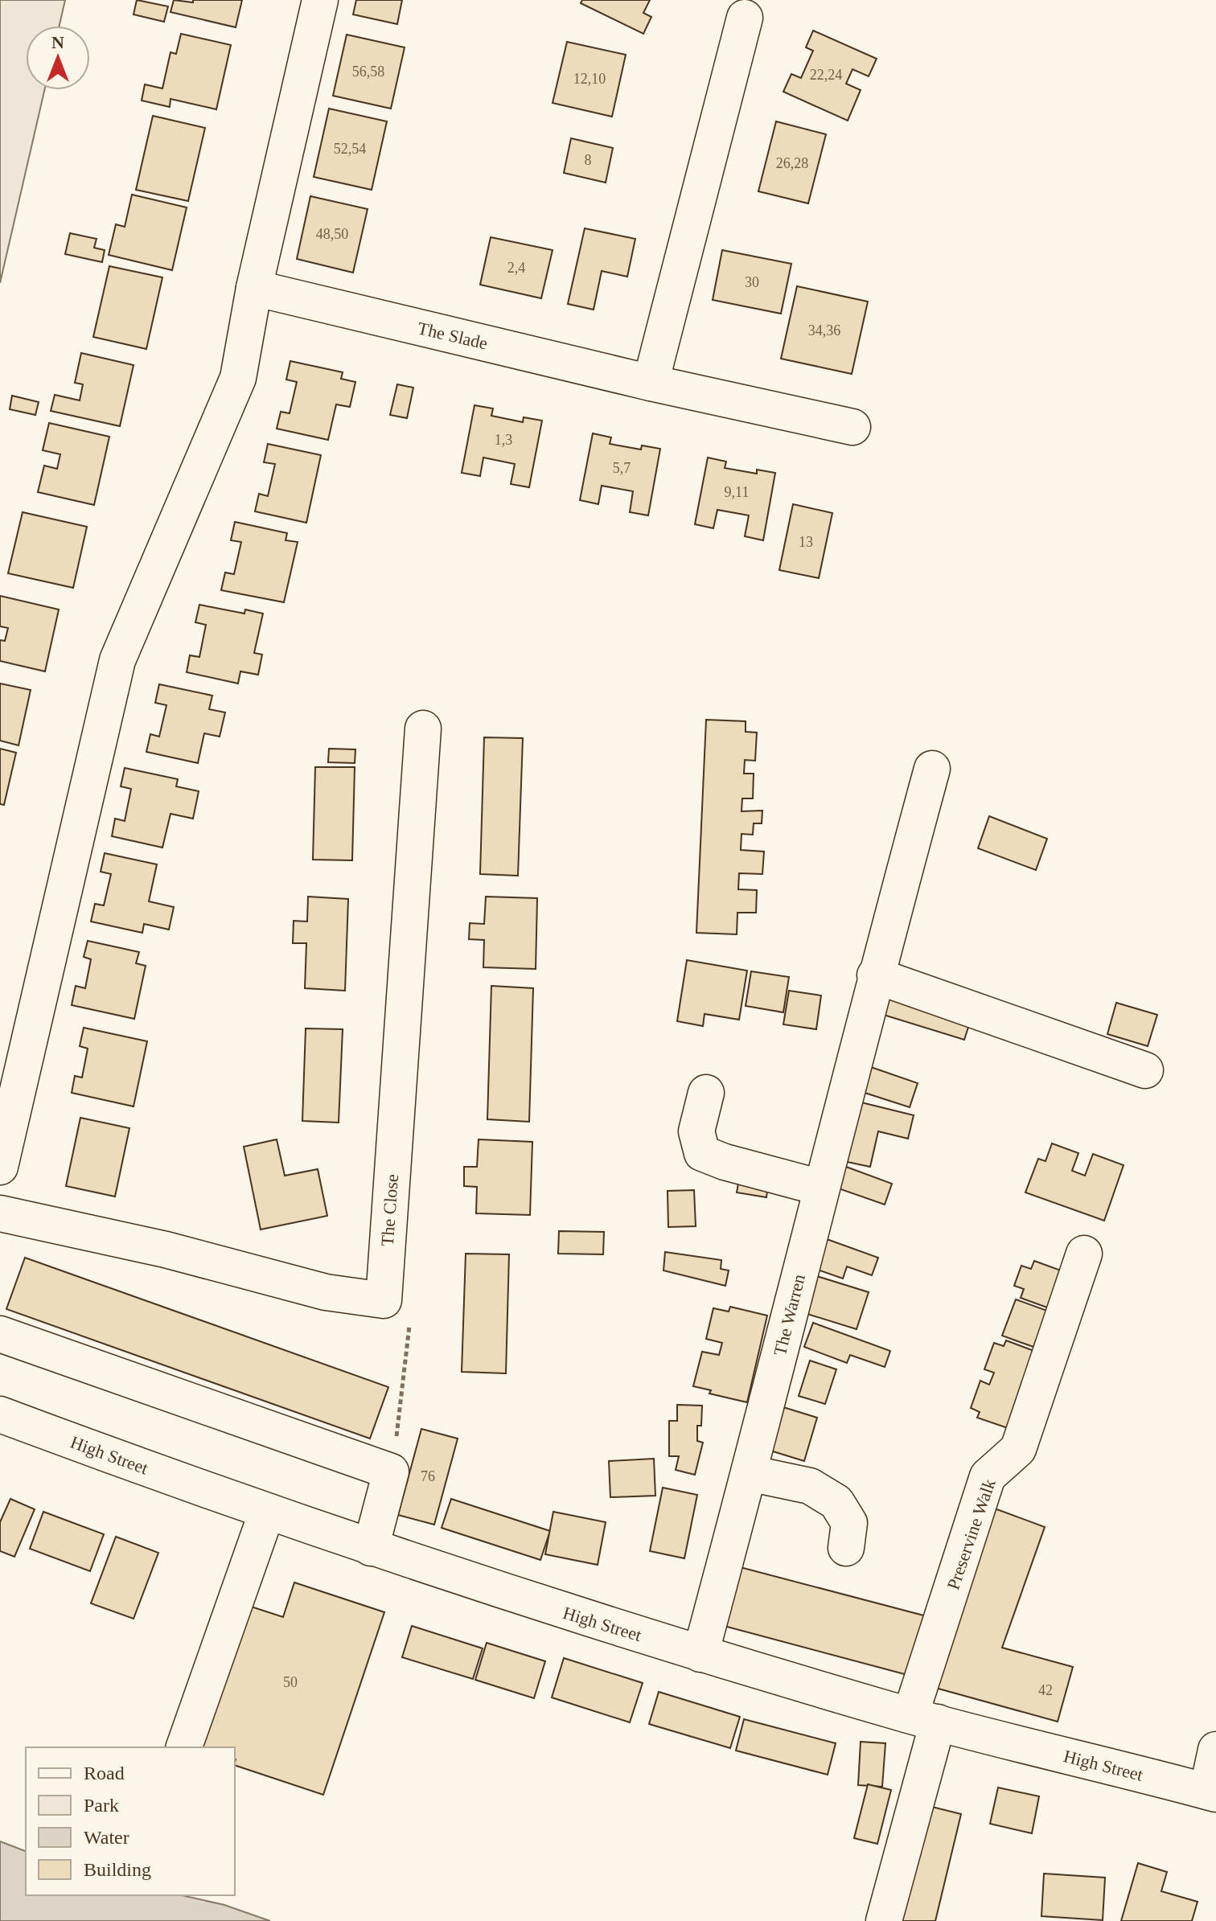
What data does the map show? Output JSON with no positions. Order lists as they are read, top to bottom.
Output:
{
  "streets": {
    "street": [
      "The Slade",
      "The Close",
      "The Warren",
      "High Street",
      "Preservine Walk"
    ]
  },
  "crossings": [
    ["The Warren", "High Street"],
    ["High Street", "Preservine Walk"]
  ],
  "house_numbers": [
    "56,58",
    "22,24",
    "12,10",
    "52,54",
    "8",
    "26,28",
    "48,50",
    "2,4",
    "30",
    "34,36",
    "1,3",
    "5,7",
    "9,11",
    "13",
    "76",
    "50",
    "42"
  ],
  "legend": [
    "Road",
    "Park",
    "Water",
    "Building"
  ],
  "north": "top"
}
